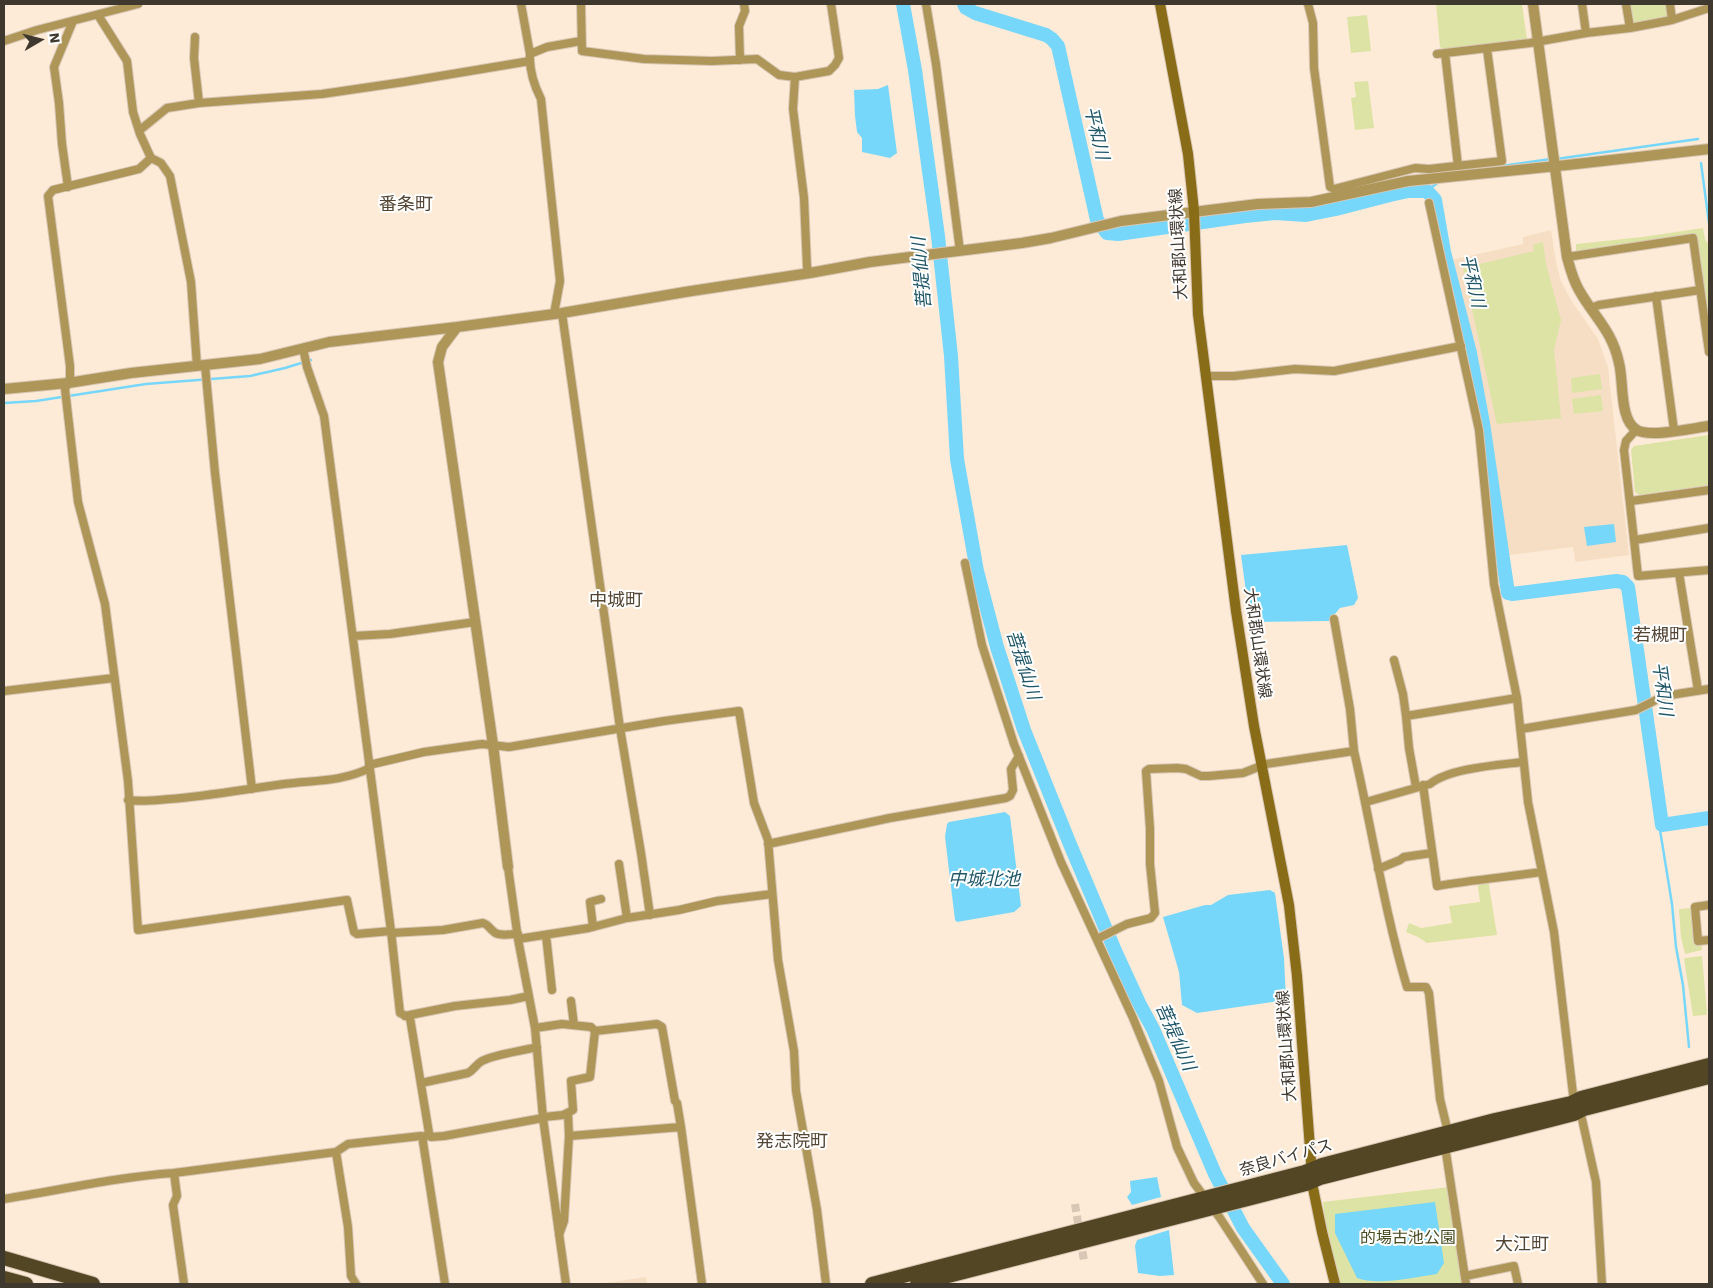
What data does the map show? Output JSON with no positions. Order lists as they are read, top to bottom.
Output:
{
  "streets": {
    "highway": ["奈良バイパス"],
    "main road": ["大和郡山環状線"]
  },
  "crossings": [
    ["大和郡山環状線", "奈良バイパス"]
  ],
  "districts": [
    "番条町",
    "中城町",
    "若槻町",
    "発志院町",
    "大江町"
  ],
  "water": ["平和川", "菩提仙川", "中城北池"],
  "parks": ["的場古池公園"],
  "north": "right"
}
